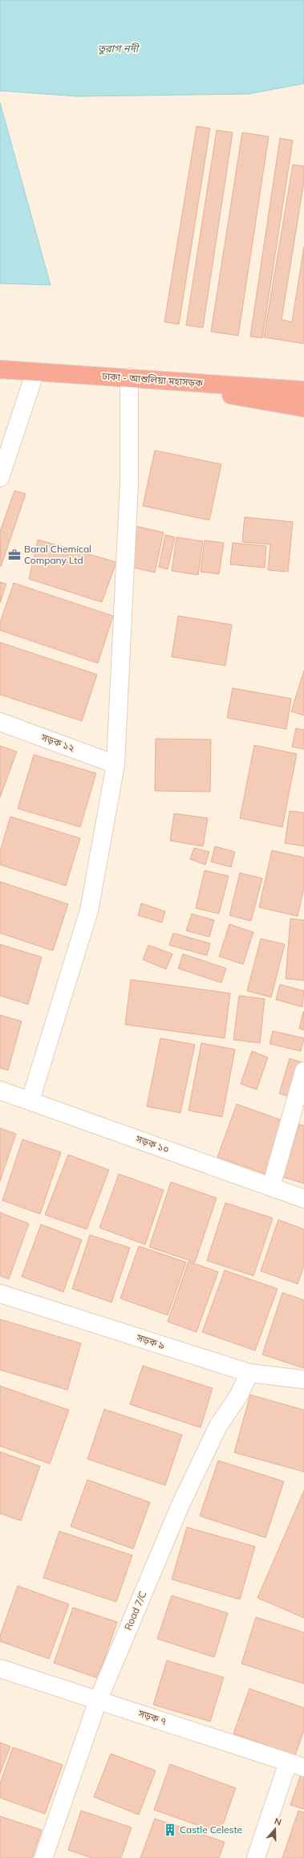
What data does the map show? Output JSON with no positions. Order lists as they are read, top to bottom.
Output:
{
  "streets": {
    "highway": ["ঢাকা - আশুলিয়া মহাসড়ক"],
    "street": [
      "সড়ক ১২",
      "সড়ক ১০",
      "সড়ক ৯",
      "Road 7/C",
      "সড়ক ৭"
    ]
  },
  "crossings": [
    ["সড়ক ৯", "Road 7/C"],
    ["Road 7/C", "সড়ক ৭"]
  ],
  "water": ["তুরাগ নদী"],
  "places": {
    "office": ["Baral Chemical Company Ltd"],
    "building": ["Castle Celeste"]
  },
  "north": "top"
}
